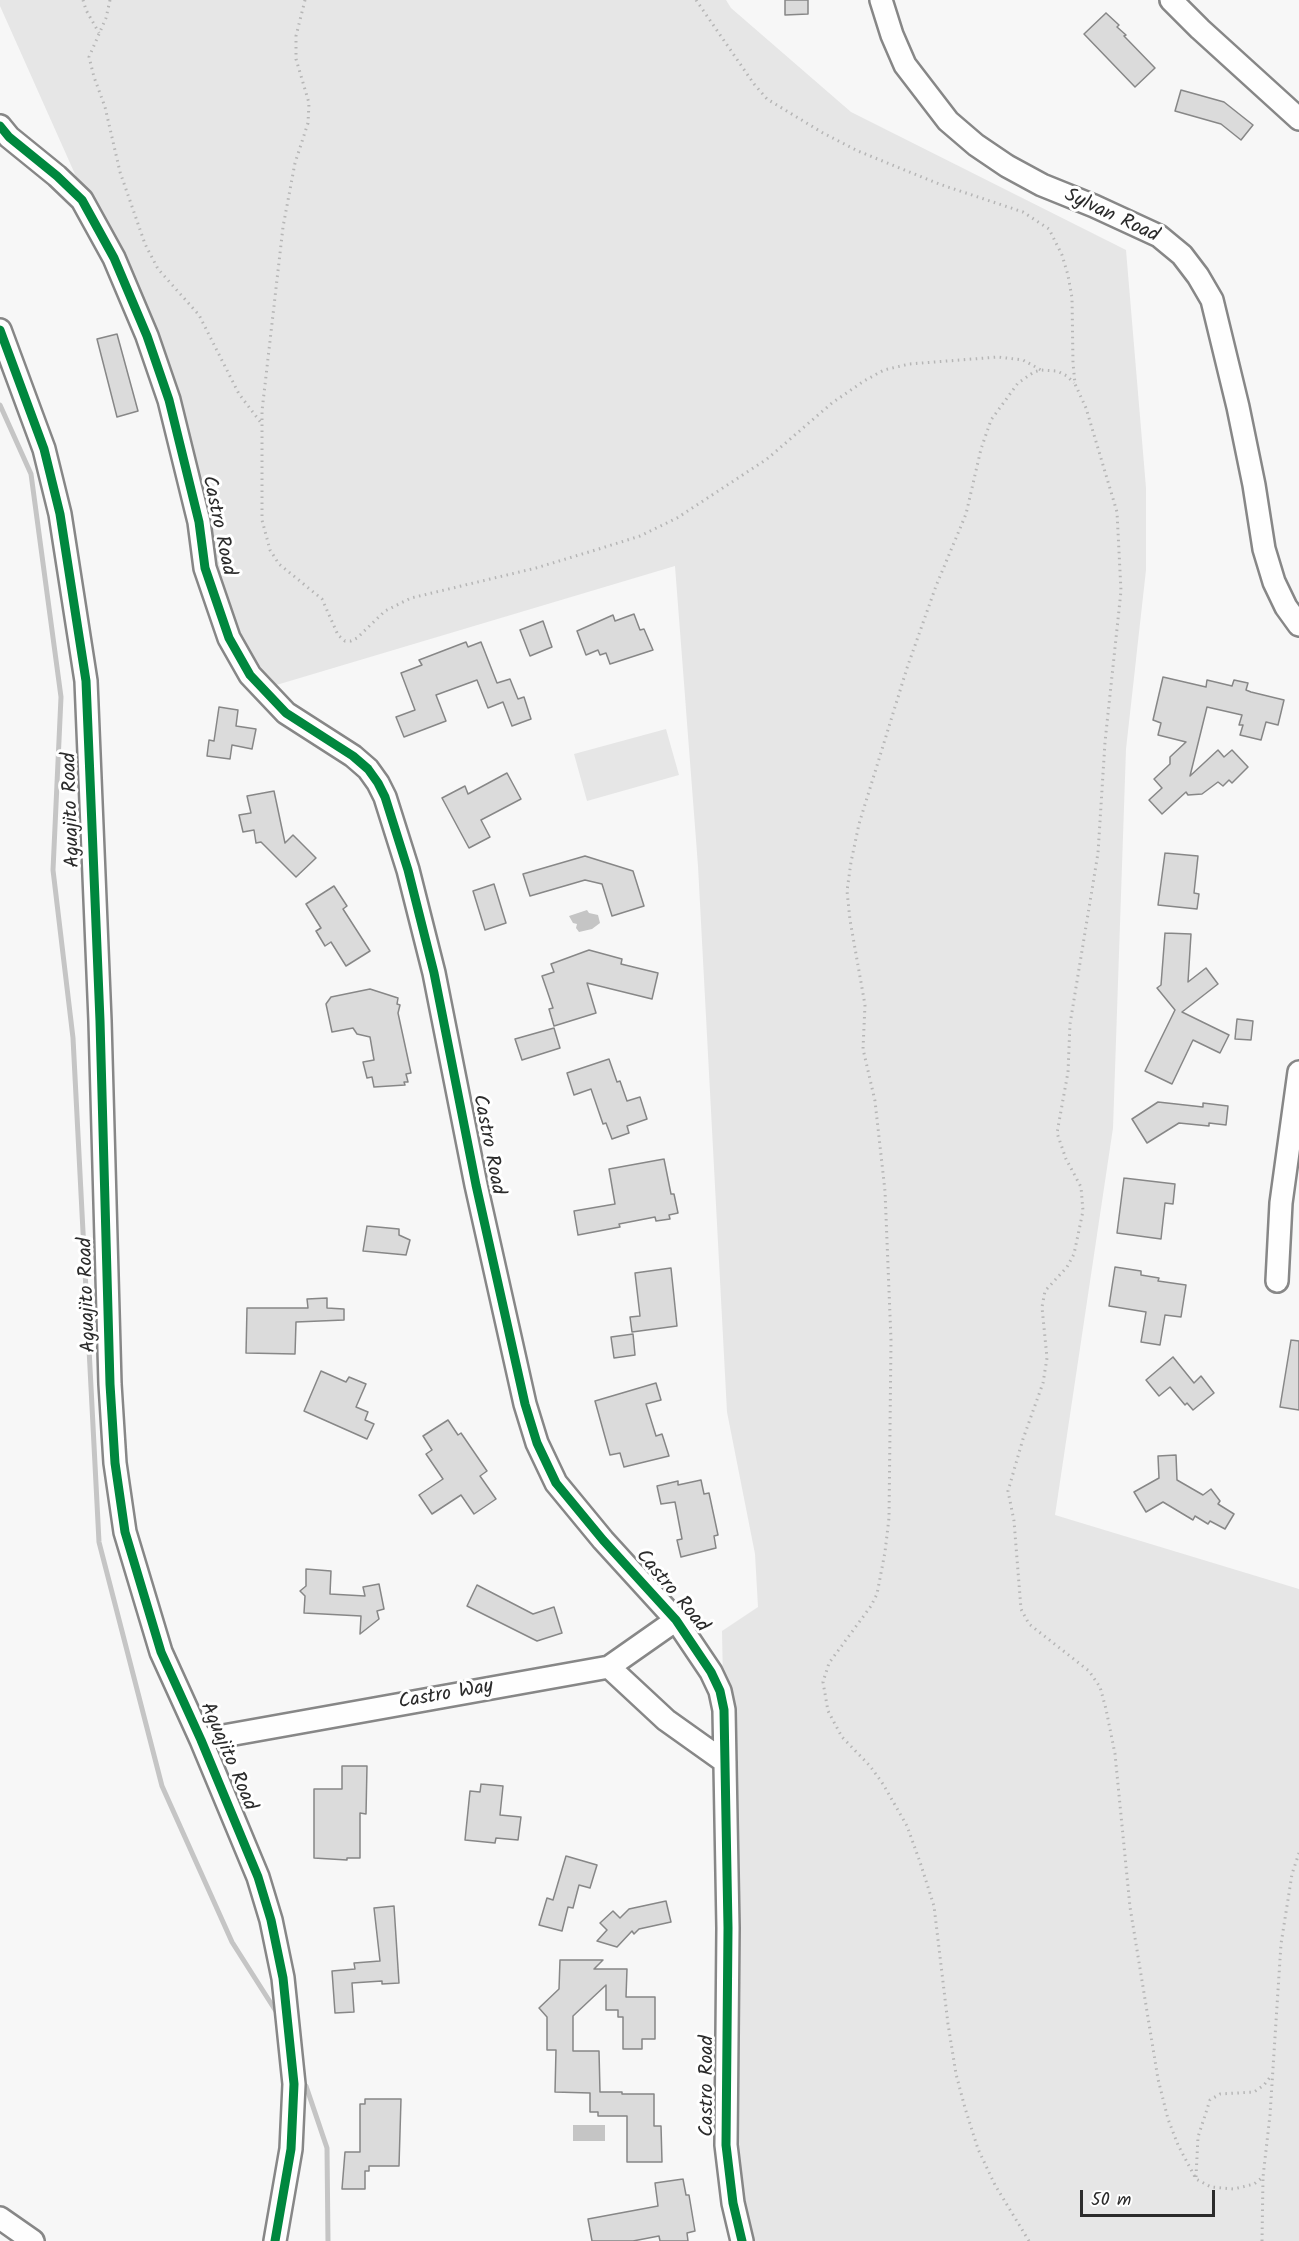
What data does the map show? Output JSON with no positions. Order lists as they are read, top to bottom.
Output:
{
  "streets": {
    "street": [
      "Sylvan Road",
      "Castro Road",
      "Aguajito Road",
      "Castro Way"
    ]
  },
  "crossings": [
    ["Castro Road", "Castro Way"],
    ["Aguajito Road", "Castro Way"]
  ],
  "scale_bar": "50 m"
}
